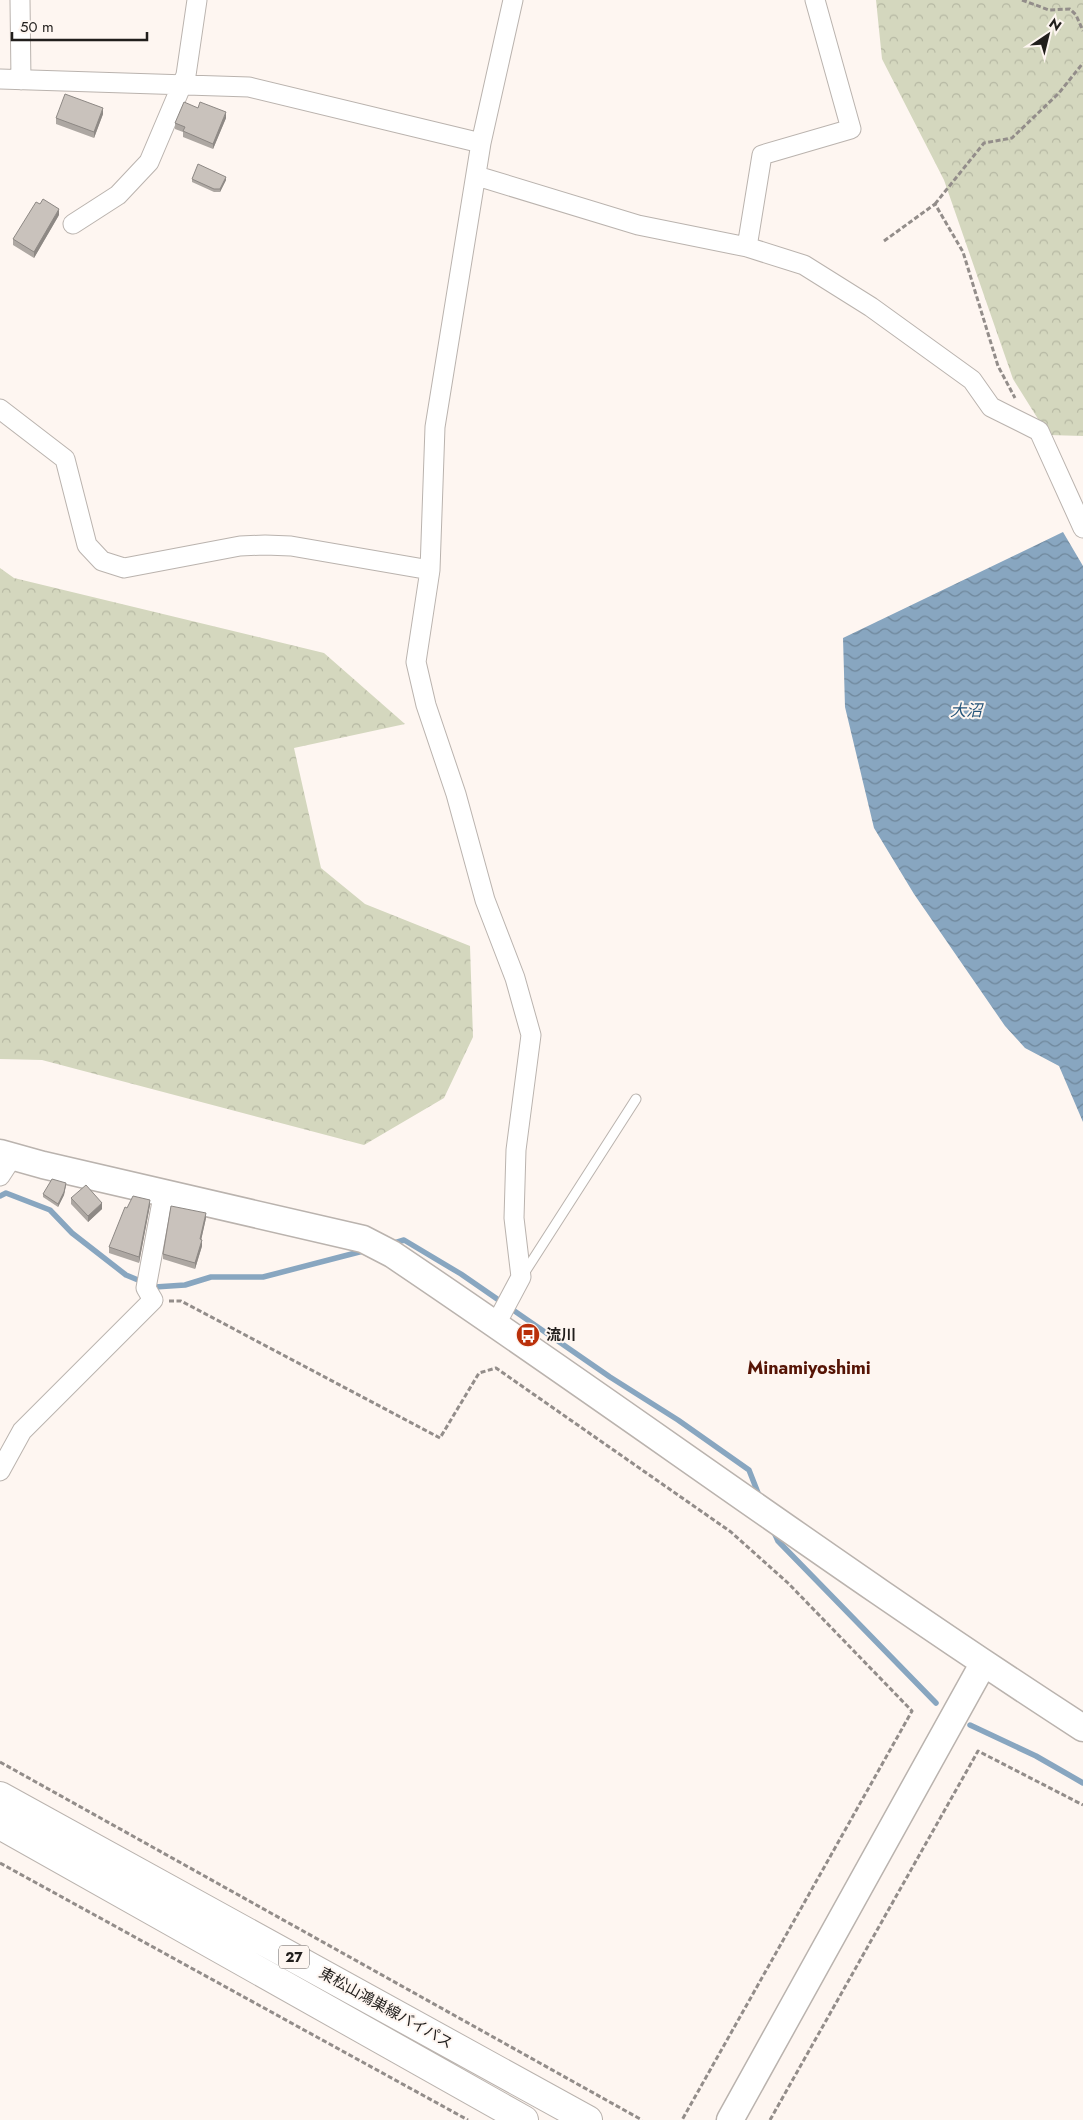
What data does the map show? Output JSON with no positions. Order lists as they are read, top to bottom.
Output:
{
  "streets": {
    "main road": ["27", "東松山鴻巣線バイパス"]
  },
  "districts": ["Minamiyoshimi"],
  "water": ["大沼"],
  "places": {
    "bus stop": ["流川"]
  },
  "scale_bar": "50 m",
  "north": "top right"
}
